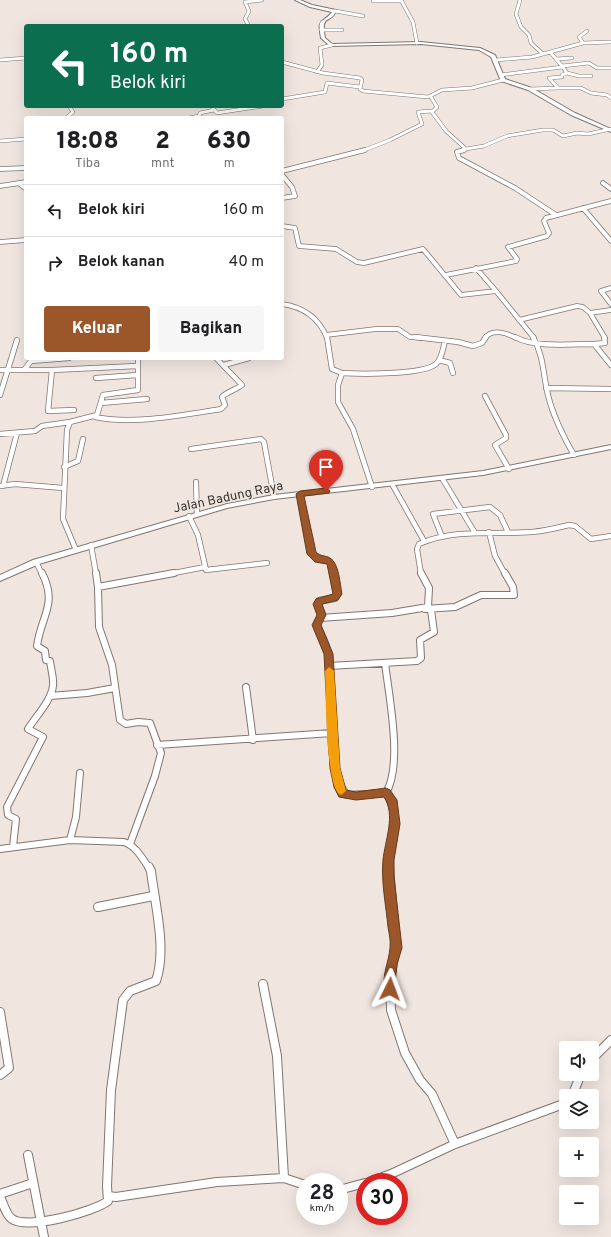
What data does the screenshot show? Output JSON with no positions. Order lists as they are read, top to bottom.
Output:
{
  "streets": {
    "street": ["Jalan Badung Raya"]
  },
  "page": {
    "turn": ["160 m", "Belok kiri"],
    "eta": [
      "18:08",
      "Tiba",
      "2",
      "mnt",
      "630",
      "m"
    ],
    "list": [
      {
        "name": "Belok kiri",
        "value": "160 m"
      },
      {
        "name": "Belok kanan",
        "value": "40 m"
      }
    ],
    "buttons": ["Keluar", "Bagikan"],
    "map_buttons": ["+", "−"],
    "speed": "28 km/h",
    "limit": "30"
  }
}
